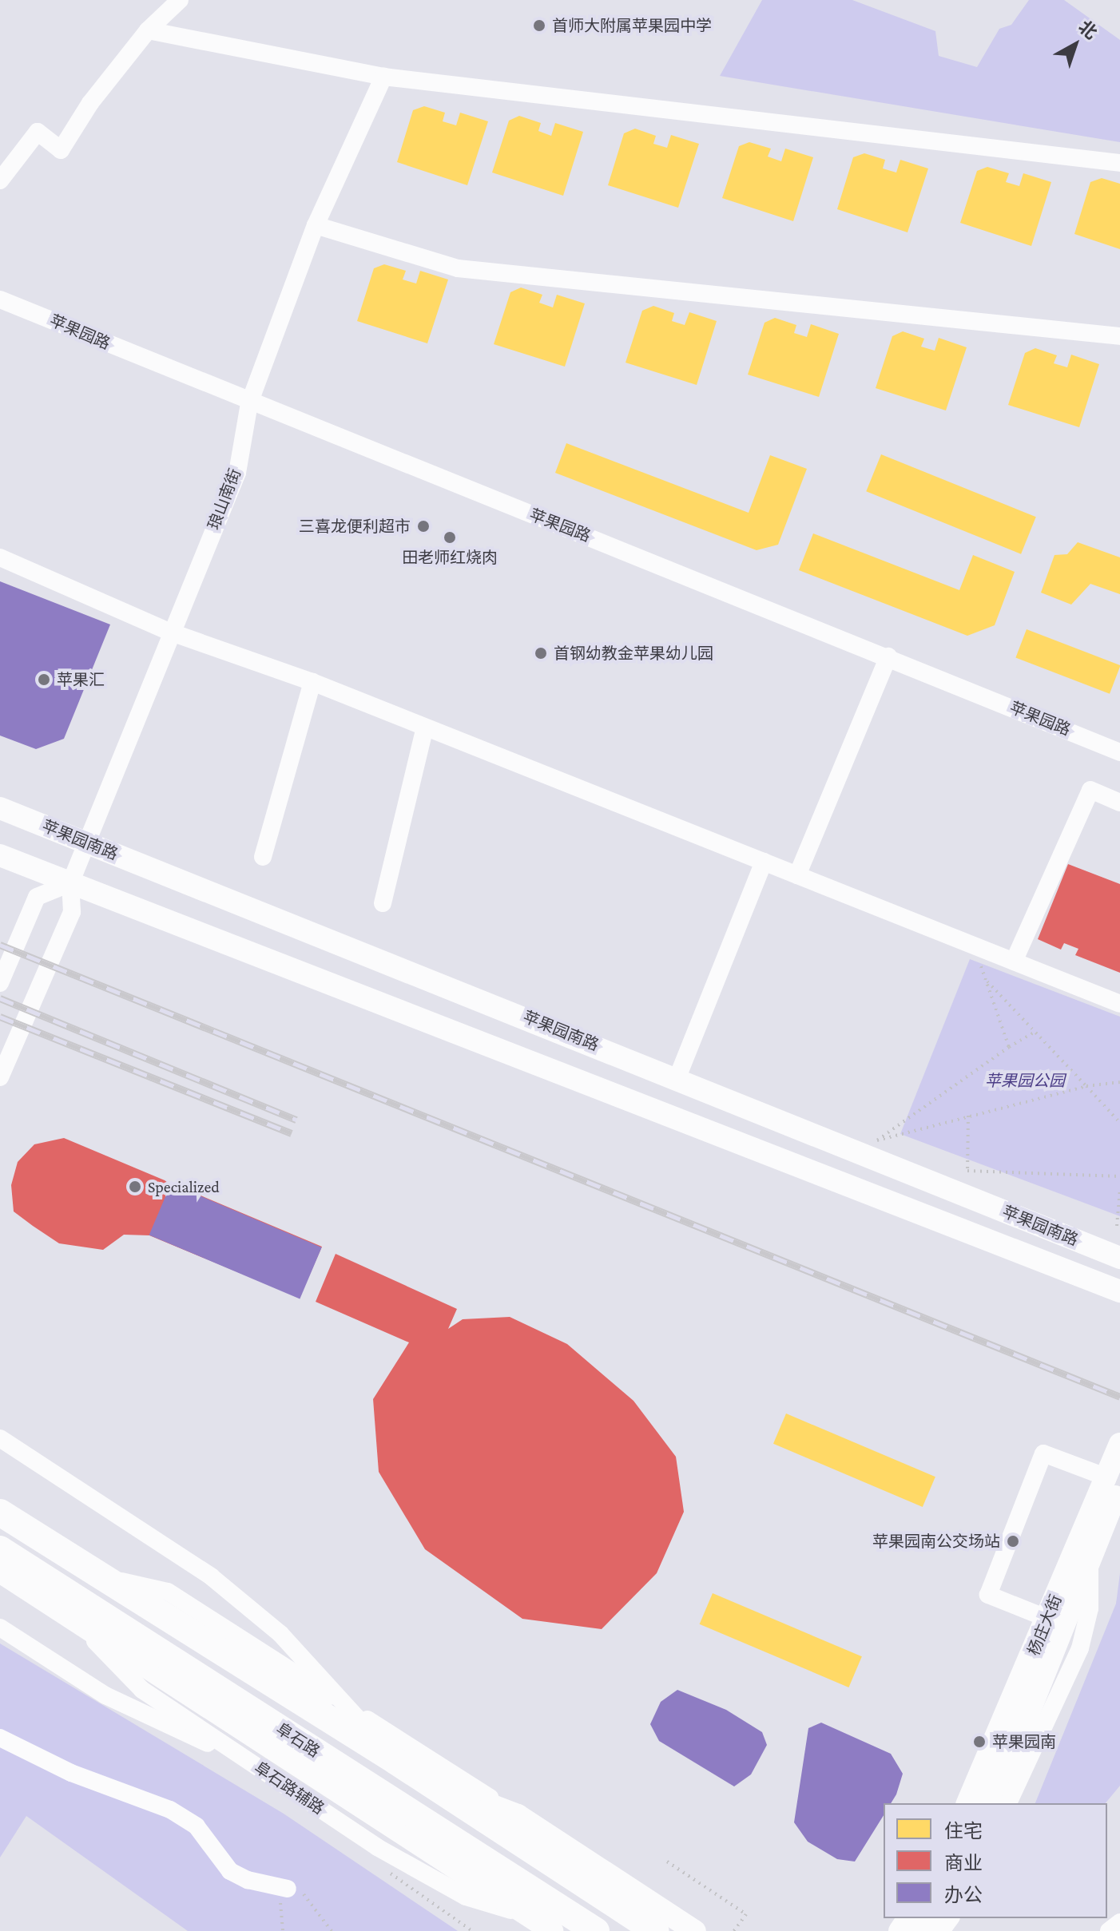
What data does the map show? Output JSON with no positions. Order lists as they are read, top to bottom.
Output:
{
  "streets": {
    "highway": ["阜石路"],
    "main road": ["苹果园南路", "杨庄大街"],
    "street": ["苹果园路", "琅山南街"]
  },
  "crossings": [
    ["苹果园路", "琅山南街"],
    ["琅山南街", "苹果园南路"]
  ],
  "parks": ["苹果园公园"],
  "places": [
    "首师大附属苹果园中学",
    "三喜龙便利超市",
    "田老师红烧肉",
    "首钢幼教金苹果幼儿园",
    "苹果汇",
    "Specialized",
    "苹果园南公交场站",
    "苹果园南"
  ],
  "legend": ["住宅", "商业", "办公"],
  "north": "top right"
}
